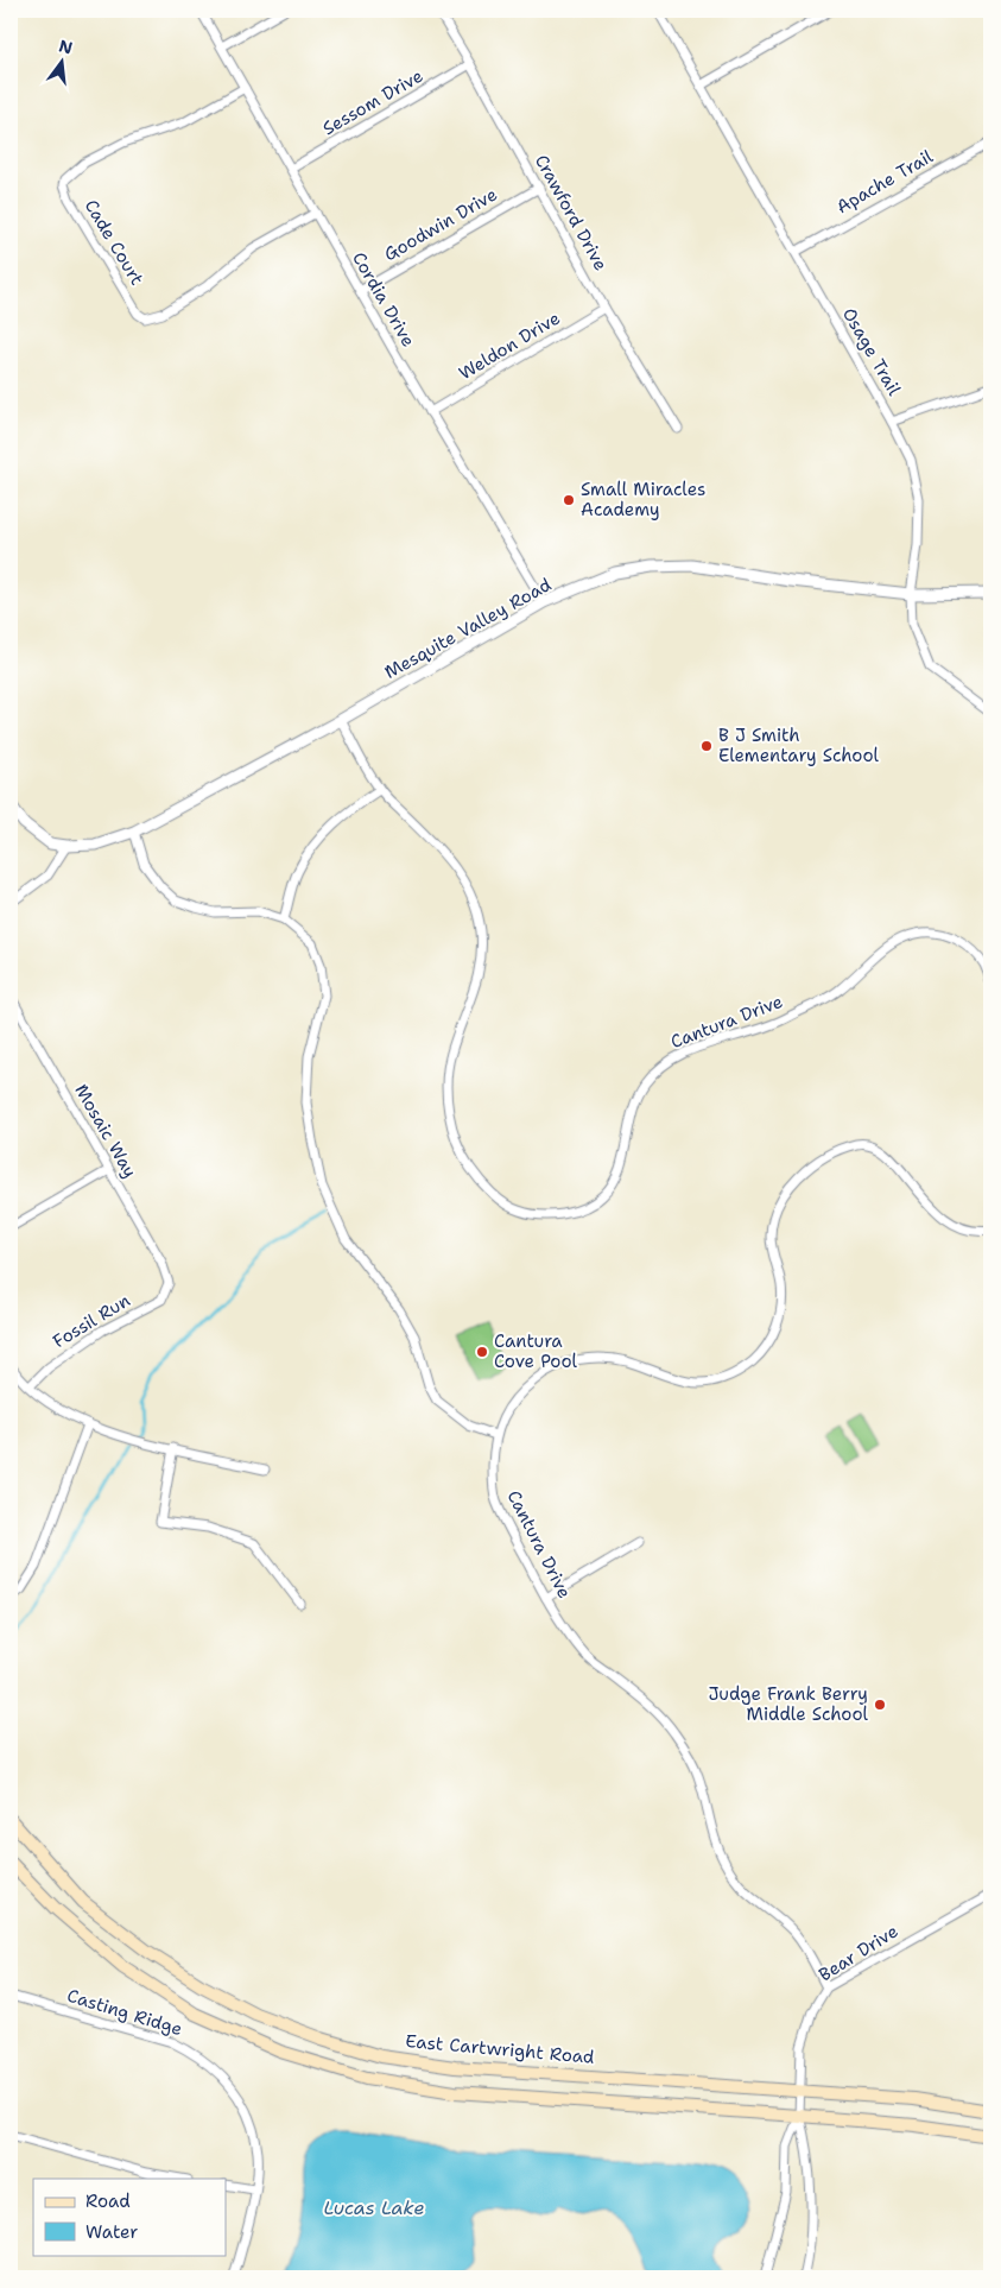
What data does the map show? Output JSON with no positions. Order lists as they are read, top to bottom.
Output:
{
  "streets": {
    "main road": ["East Cartwright Road"],
    "street": [
      "Sessom Drive",
      "Apache Trail",
      "Crawford Drive",
      "Goodwin Drive",
      "Cade Court",
      "Cordia Drive",
      "Weldon Drive",
      "Osage Trail",
      "Mesquite Valley Road",
      "Cantura Drive",
      "Mosaic Way",
      "Fossil Run",
      "Bear Drive",
      "Casting Ridge"
    ]
  },
  "crossings": [
    ["Sessom Drive", "Crawford Drive"],
    ["Sessom Drive", "Cordia Drive"],
    ["Apache Trail", "Osage Trail"],
    ["Crawford Drive", "Goodwin Drive"],
    ["Crawford Drive", "Weldon Drive"],
    ["Goodwin Drive", "Cordia Drive"],
    ["Cade Court", "Cordia Drive"],
    ["Cordia Drive", "Weldon Drive"],
    ["Cordia Drive", "Mesquite Valley Road"],
    ["Osage Trail", "Mesquite Valley Road"],
    ["Mesquite Valley Road", "Cantura Drive"],
    ["Cantura Drive", "Bear Drive"],
    ["Mosaic Way", "Fossil Run"],
    ["Bear Drive", "East Cartwright Road"]
  ],
  "water": ["Lucas Lake"],
  "places": [
    "Small Miracles Academy",
    "B J Smith Elementary School",
    "Cantura Cove Pool",
    "Judge Frank Berry Middle School"
  ],
  "legend": ["Road", "Water"],
  "north": "top"
}
